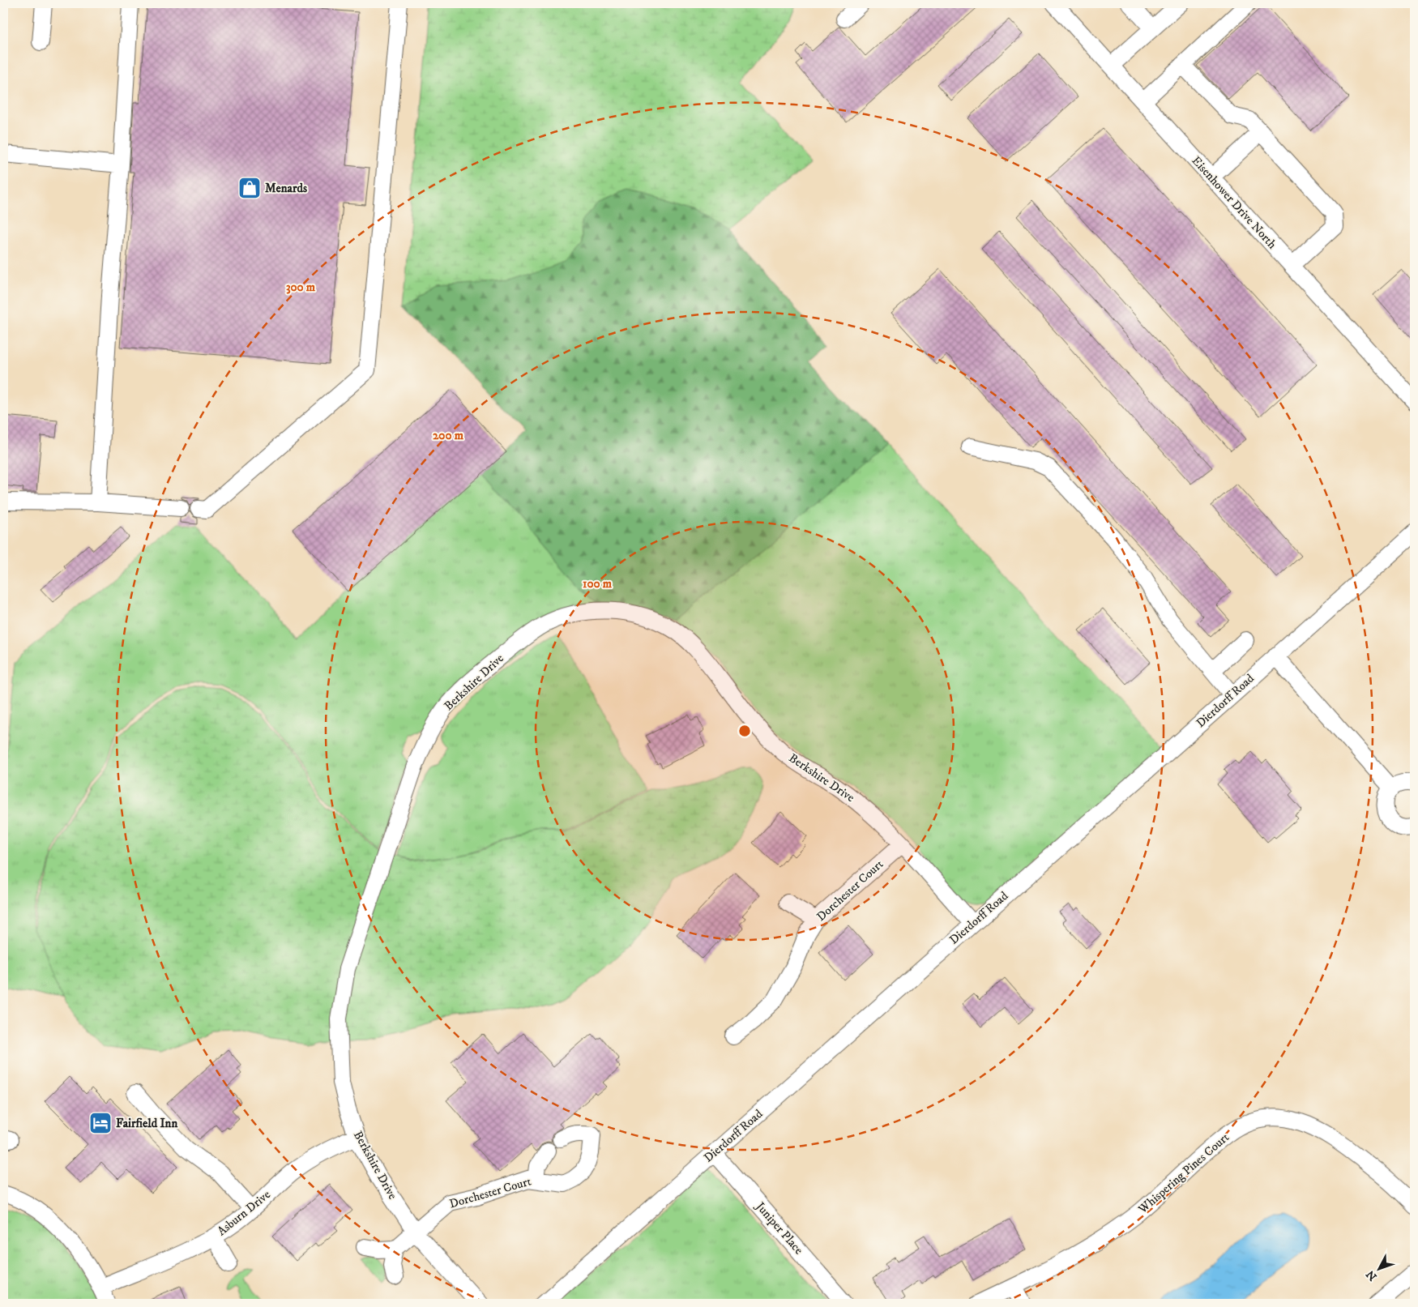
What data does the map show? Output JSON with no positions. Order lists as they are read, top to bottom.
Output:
{
  "streets": {
    "street": [
      "Eisenhower Drive North",
      "Berkshire Drive",
      "Dierdorff Road",
      "Dorchester Court",
      "Whispering Pines Court",
      "Asburn Drive",
      "Juniper Place"
    ]
  },
  "crossings": [
    ["Berkshire Drive", "Dierdorff Road"],
    ["Berkshire Drive", "Dorchester Court"],
    ["Berkshire Drive", "Asburn Drive"],
    ["Dierdorff Road", "Juniper Place"]
  ],
  "places": {
    "shop": ["Menards"],
    "hotel": ["Fairfield Inn"]
  },
  "north": "bottom left",
  "rings": ["300 m", "200 m", "100 m"]
}
